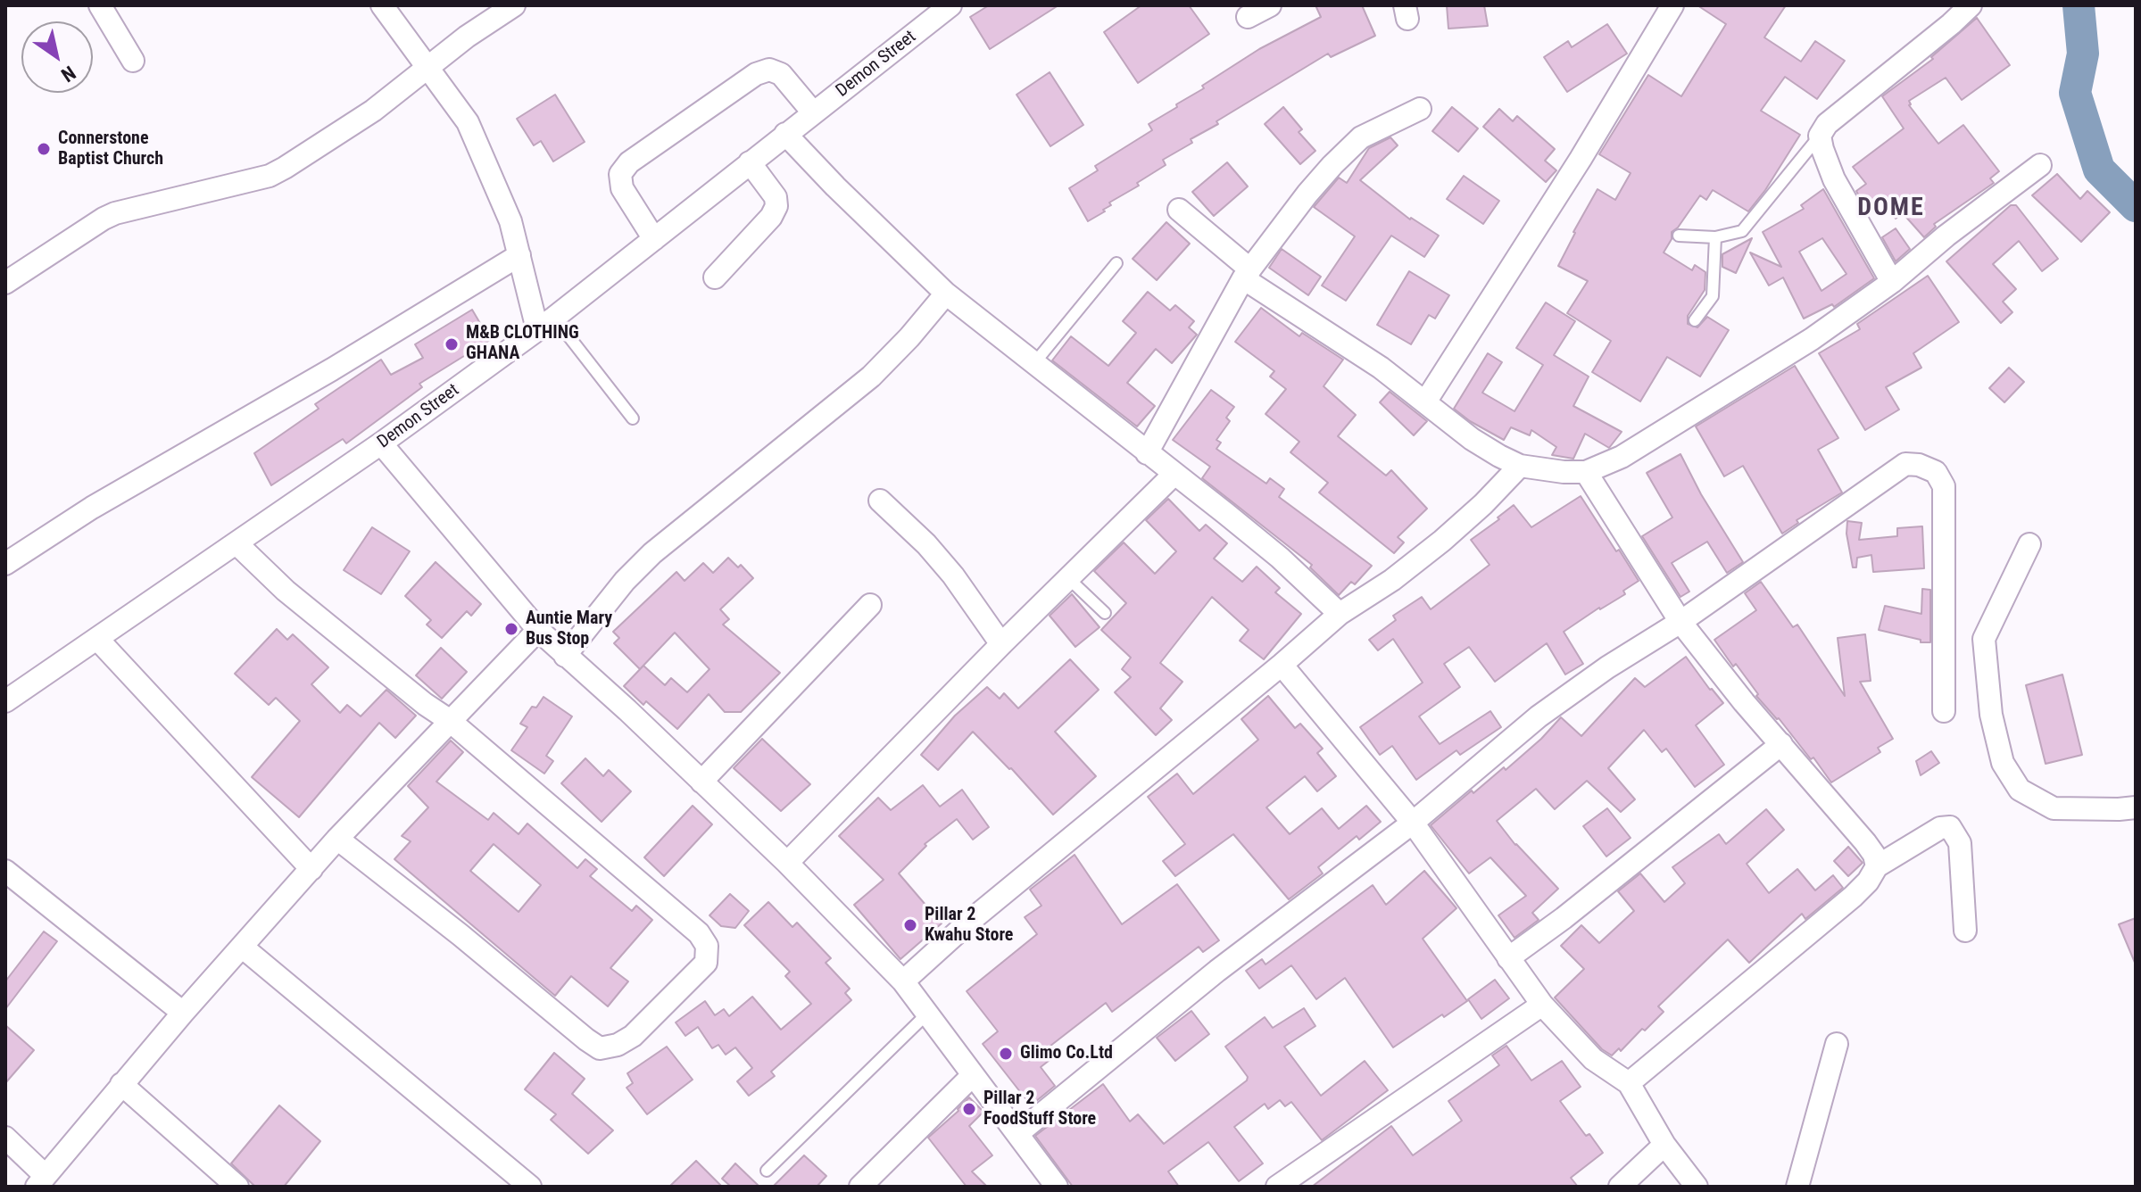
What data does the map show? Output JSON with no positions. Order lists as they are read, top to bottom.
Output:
{
  "streets": {
    "street": ["Demon Street"]
  },
  "districts": ["DOME"],
  "places": [
    "Connerstone Baptist Church",
    "M&B CLOTHING GHANA",
    "Auntie Mary Bus Stop",
    "Pillar 2 Kwahu Store",
    "Glimo Co.Ltd",
    "Pillar 2 FoodStuff Store"
  ],
  "north": "bottom right"
}
